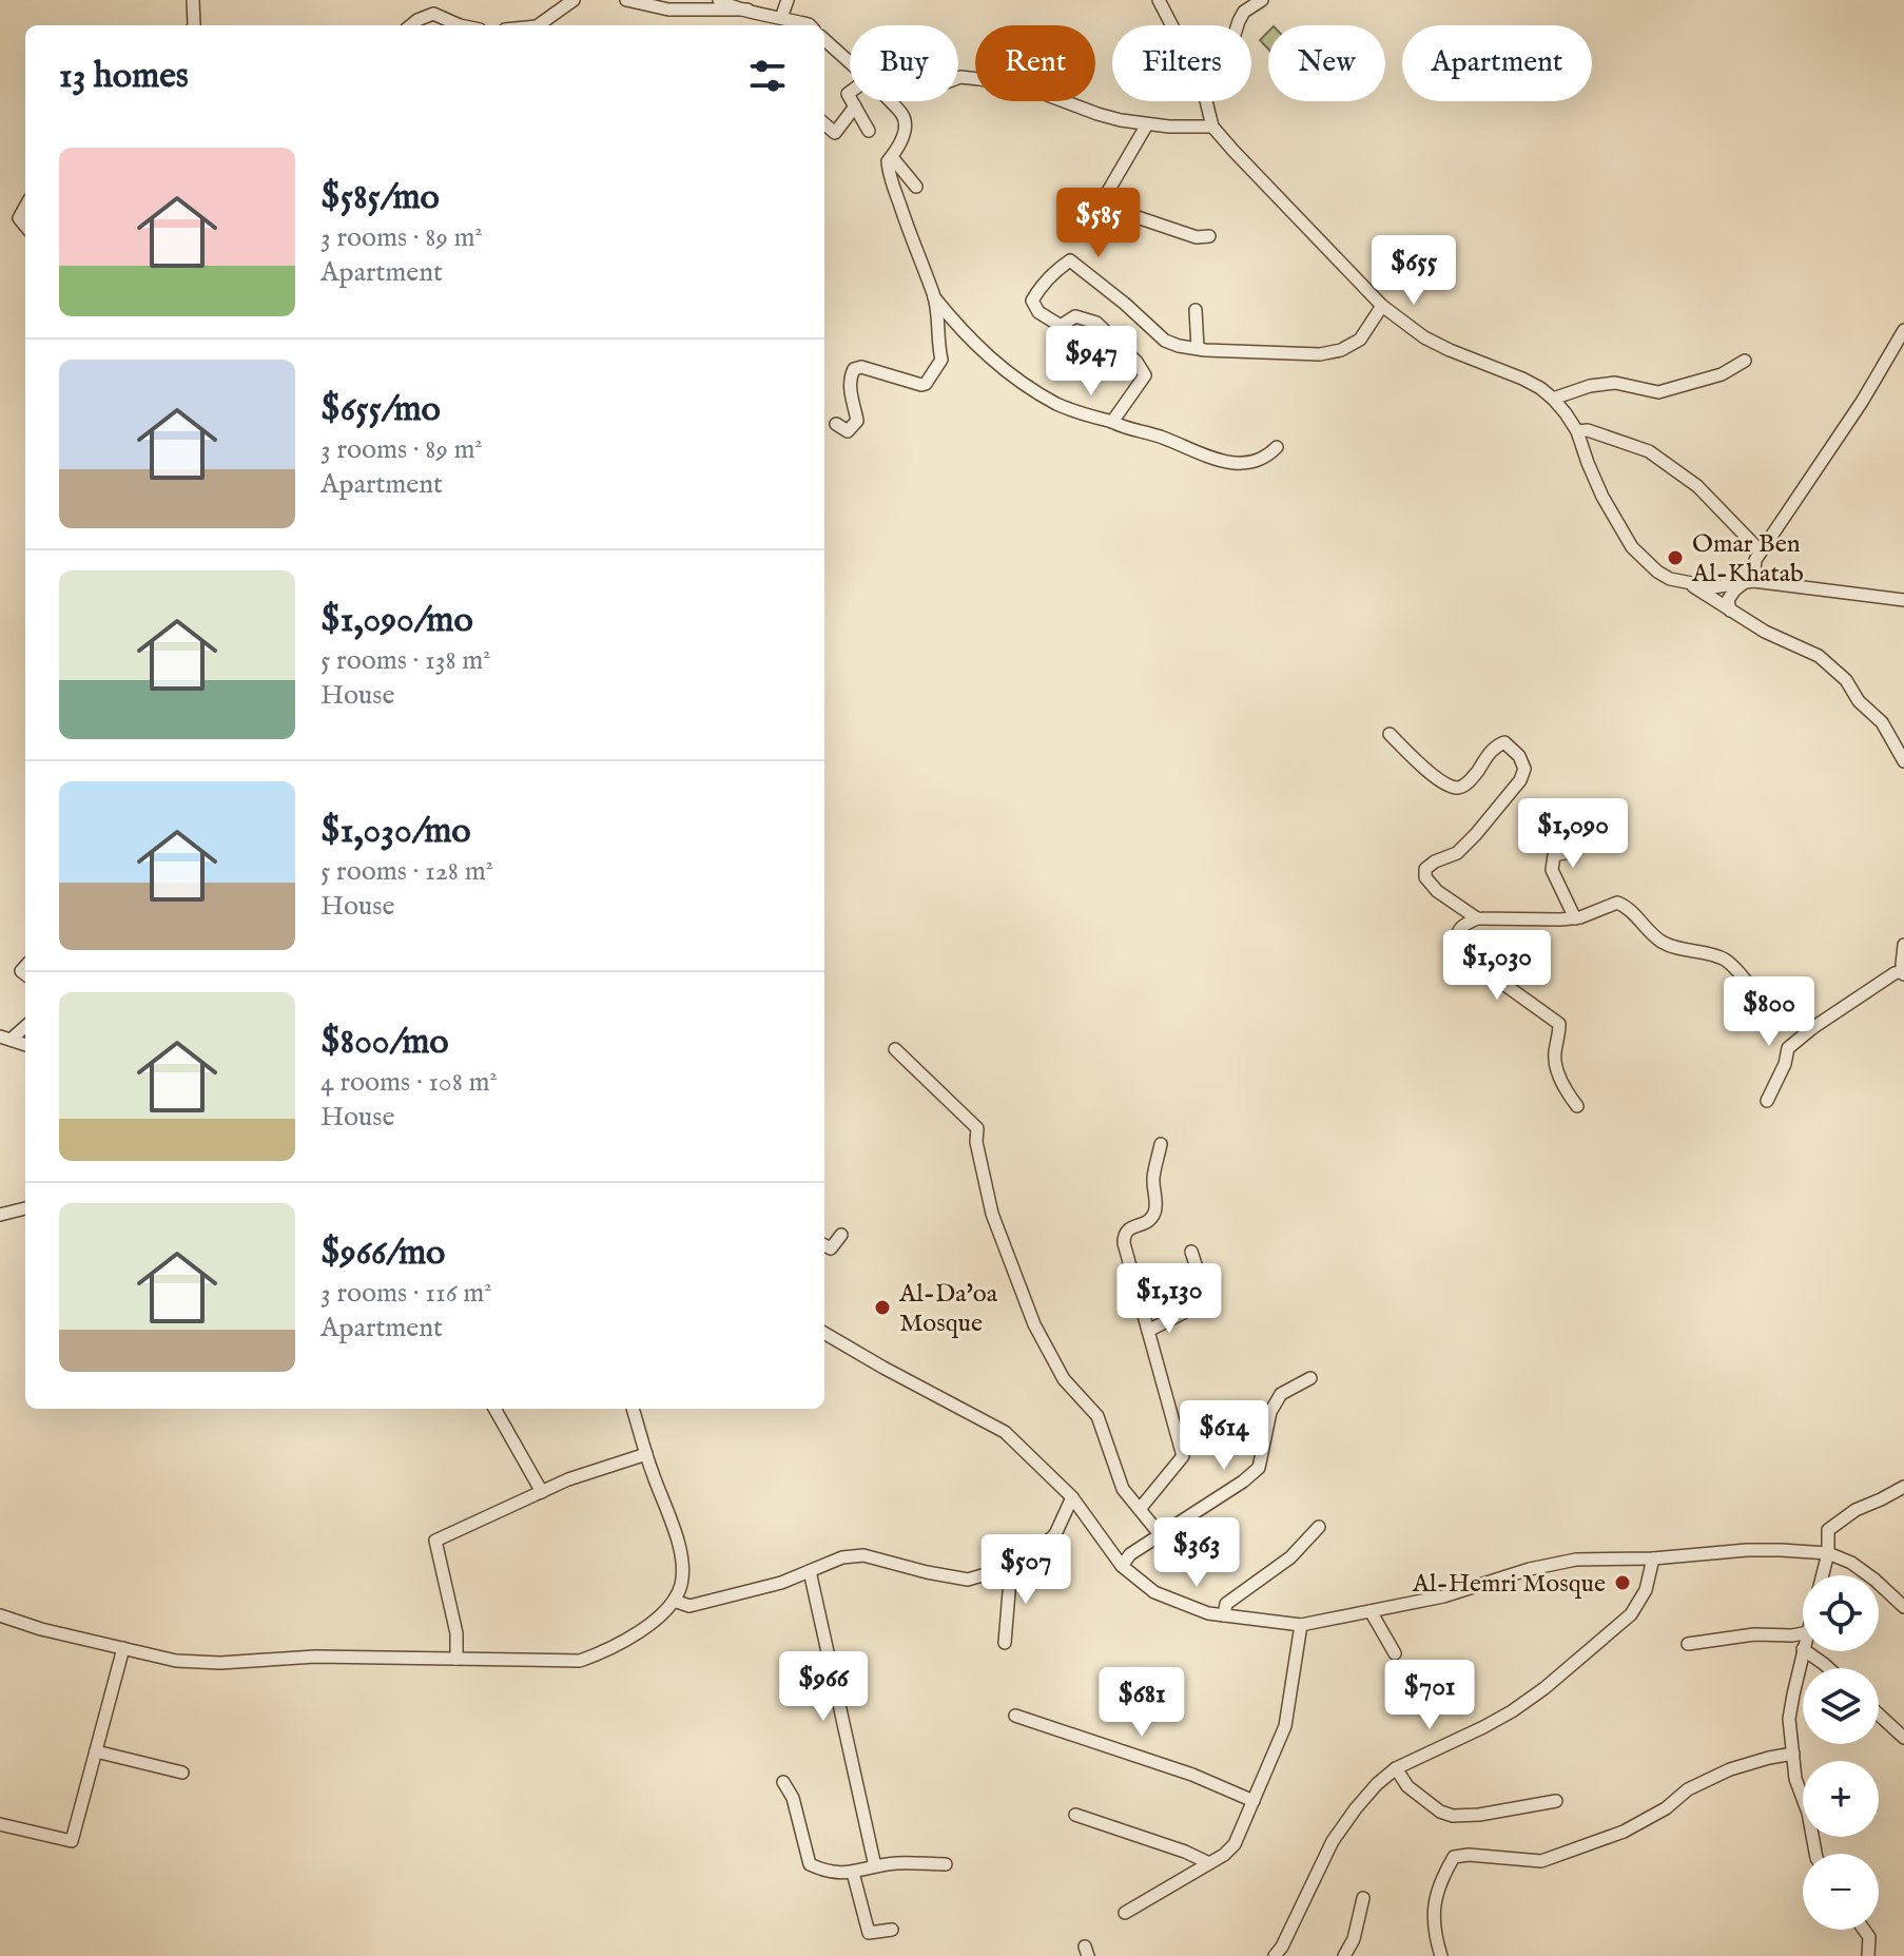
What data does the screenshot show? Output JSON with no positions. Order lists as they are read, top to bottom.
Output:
{
  "places": ["Omar Ben Al-Khatab", "Al-Da'oa Mosque", "Al-Hemri Mosque"],
  "page": {
    "chip": [
      "Buy",
      "Rent",
      "Filters",
      "New",
      "Apartment"
    ],
    "heading": "13 homes",
    "list": [
      {
        "name": "$585/mo",
        "note": "3 rooms · 89 m² · Apartment"
      },
      {
        "name": "$655/mo",
        "note": "3 rooms · 89 m² · Apartment"
      },
      {
        "name": "$1,090/mo",
        "note": "5 rooms · 138 m² · House"
      },
      {
        "name": "$1,030/mo",
        "note": "5 rooms · 128 m² · House"
      },
      {
        "name": "$800/mo",
        "note": "4 rooms · 108 m² · House"
      },
      {
        "name": "$966/mo",
        "note": "3 rooms · 116 m² · Apartment"
      }
    ],
    "price": [
      "$585",
      "$655",
      "$947",
      "$1,090",
      "$1,030",
      "$800",
      "$1,130",
      "$614",
      "$363",
      "$507",
      "$966",
      "$701",
      "$681"
    ],
    "map_buttons": ["+", "−"]
  }
}
